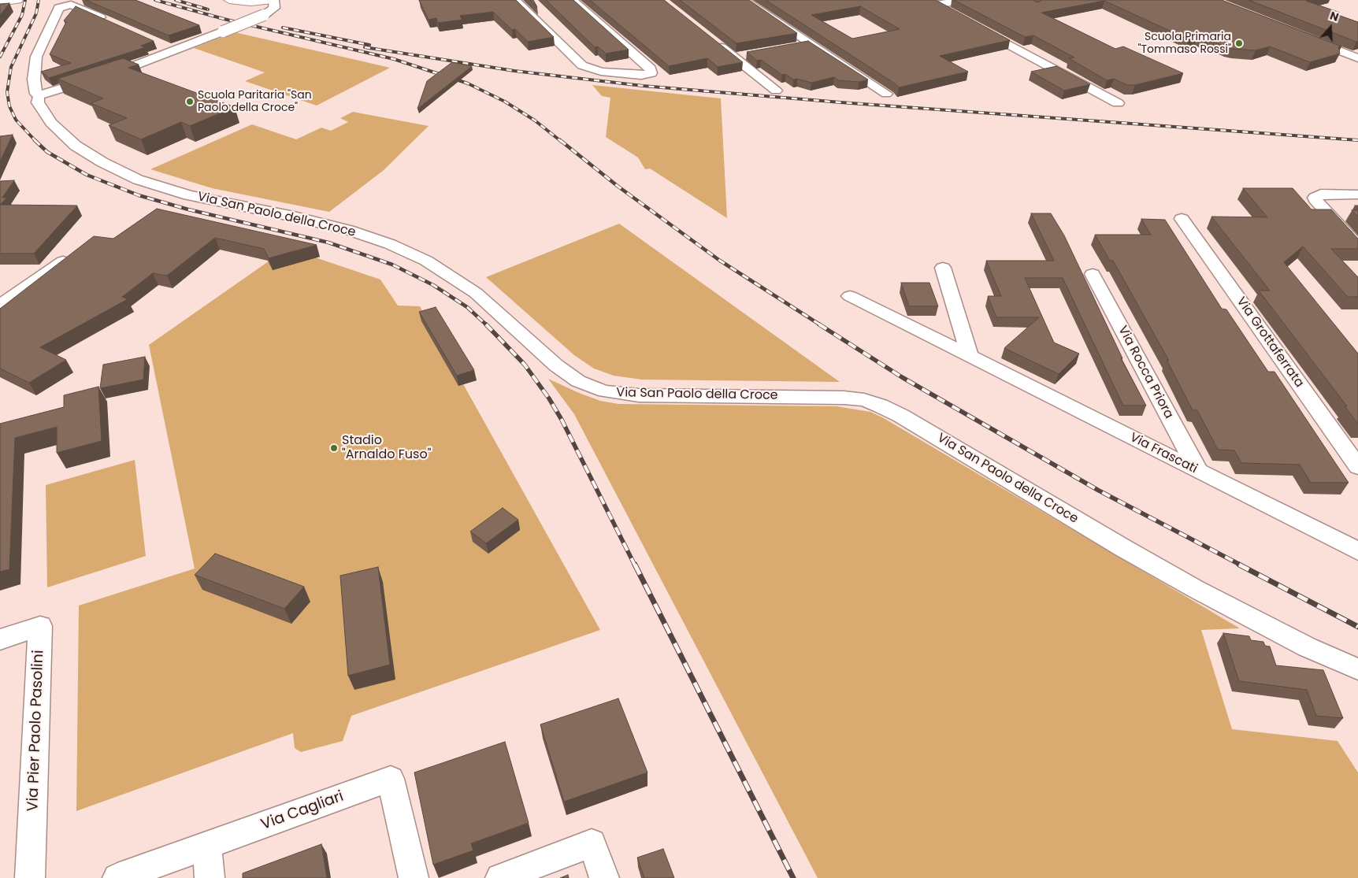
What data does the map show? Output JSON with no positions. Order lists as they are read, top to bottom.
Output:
{
  "streets": {
    "street": [
      "Via San Paolo della Croce",
      "Via Grottaferrata",
      "Via Rocca Priora",
      "Via Frascati",
      "Via Pier Paolo Pasolini",
      "Via Cagliari"
    ]
  },
  "crossings": [
    ["Via Rocca Priora", "Via Frascati"]
  ],
  "places": ["Scuola Primaria \"Tommaso Rossi\"", "Scuola Paritaria \"San Paolo della Croce\"", "Stadio \"Arnaldo Fuso\""],
  "north": "top"
}
